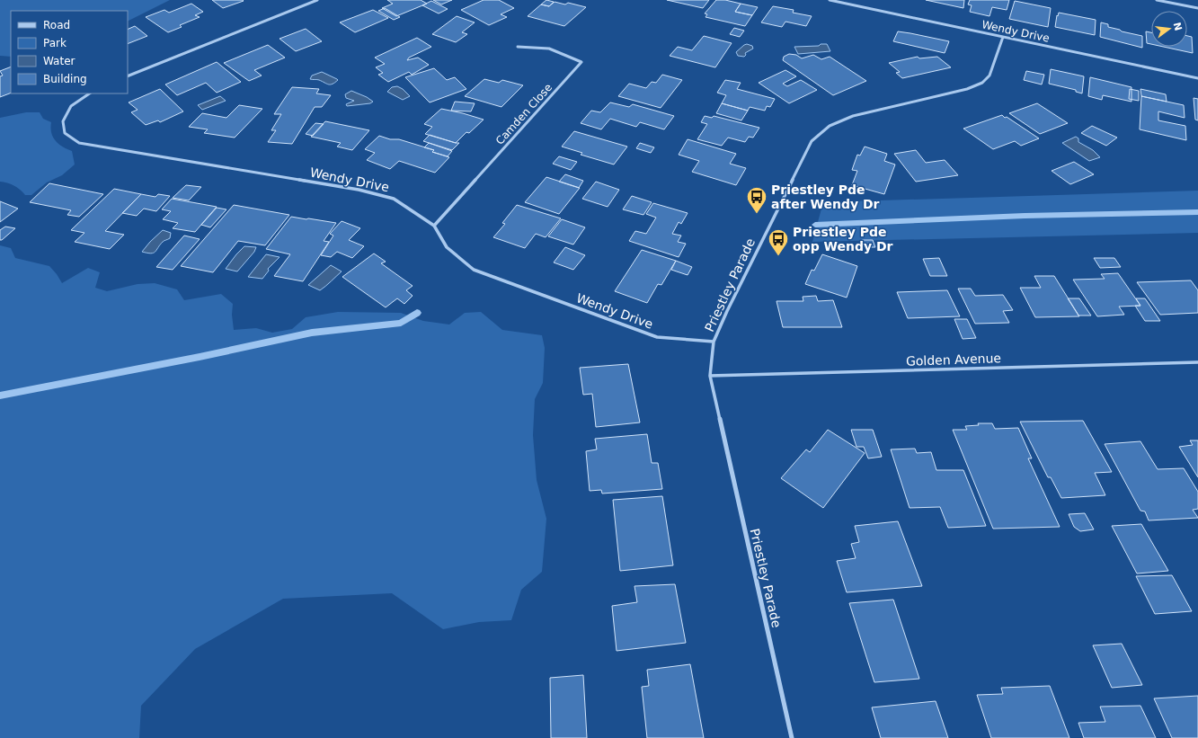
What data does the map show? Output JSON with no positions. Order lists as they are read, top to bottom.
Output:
{
  "streets": {
    "street": [
      "Wendy Drive",
      "Camden Close",
      "Priestley Parade",
      "Golden Avenue"
    ]
  },
  "crossings": [
    ["Wendy Drive", "Camden Close"],
    ["Wendy Drive", "Priestley Parade"],
    ["Priestley Parade", "Golden Avenue"]
  ],
  "places": {
    "bus stop": ["Priestley Pde after Wendy Dr", "Priestley Pde opp Wendy Dr"]
  },
  "legend": [
    "Road",
    "Park",
    "Water",
    "Building"
  ],
  "north": "right"
}
